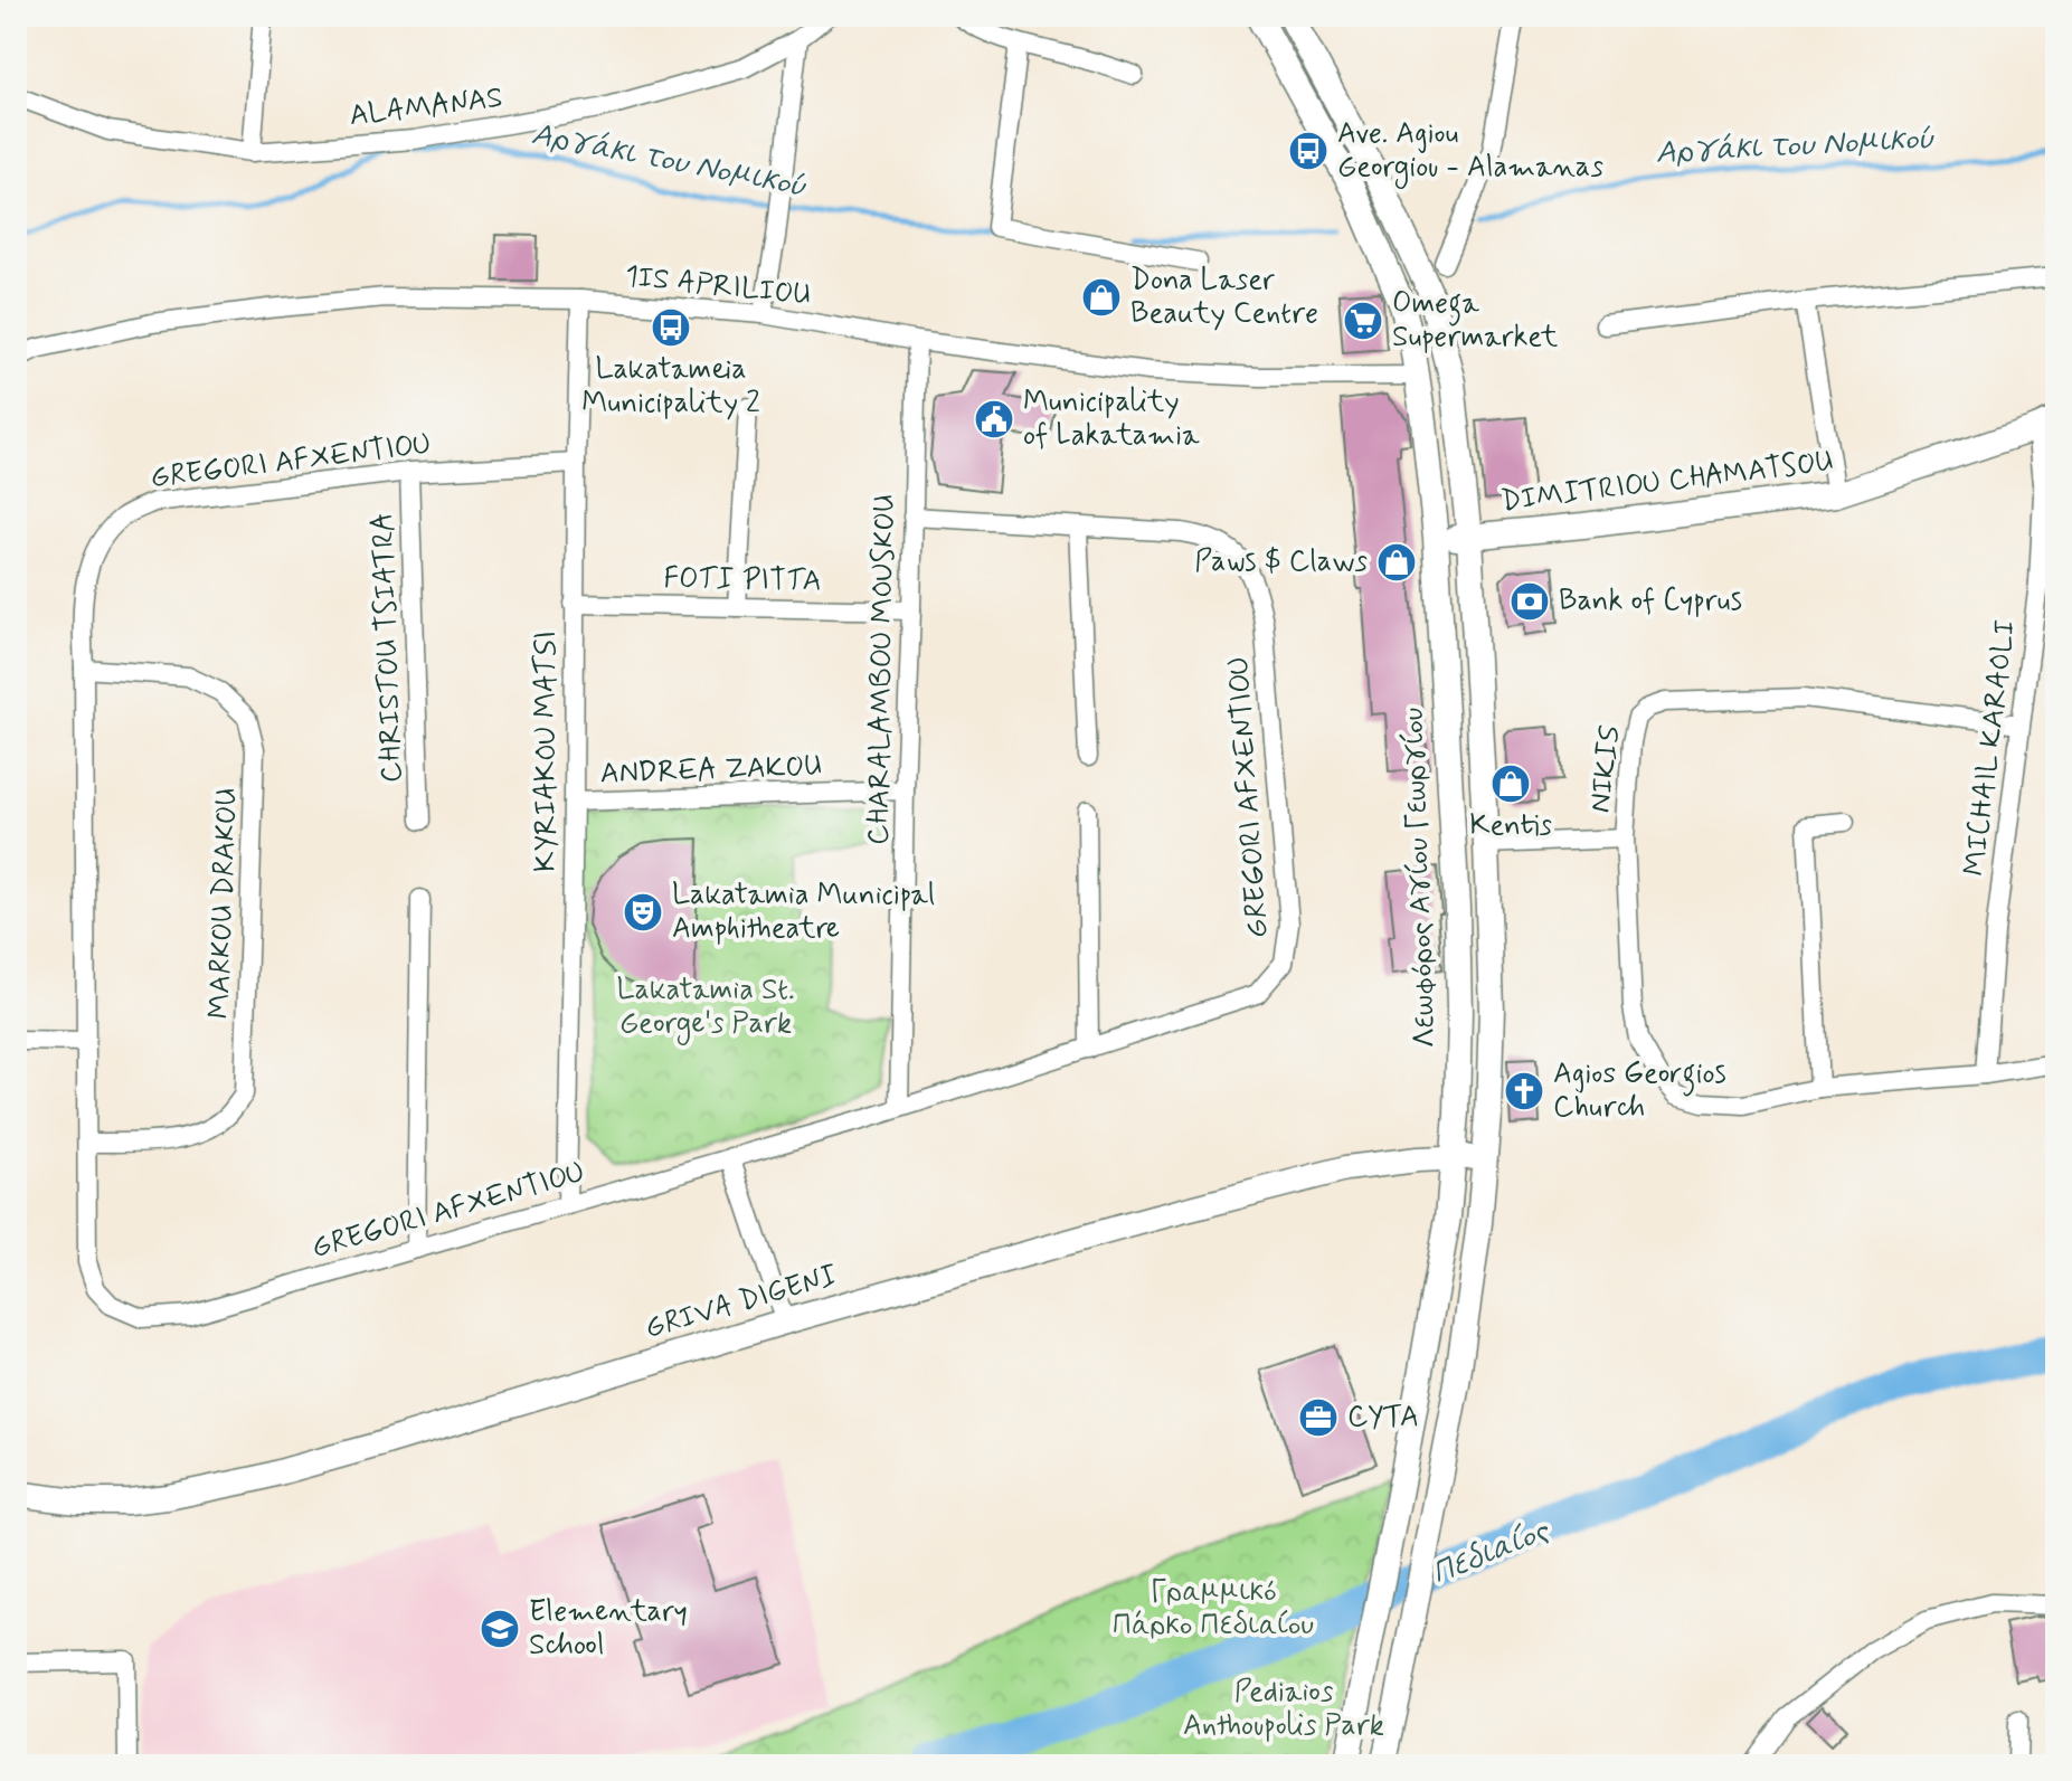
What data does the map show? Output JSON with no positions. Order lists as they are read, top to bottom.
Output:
{
  "streets": {
    "main road": ["DIMITRIOU CHAMATSOU", "Λεωφόρος Αγίου Γεωργίου", "GRIVA DIGENI"],
    "street": [
      "ALAMANAS",
      "1IS APRILIOU",
      "GREGORI AFXENTIOU",
      "FOTI PITTA",
      "CHRISTOU TSIATRA",
      "CHARALAMBOU MOUSKOU",
      "MICHAIL KARAOLI",
      "KYRIAKOU MATSI",
      "NIKIS",
      "ANDREA ZAKOU",
      "MARKOU DRAKOU"
    ]
  },
  "crossings": [
    ["1IS APRILIOU", "CHARALAMBOU MOUSKOU"],
    ["1IS APRILIOU", "KYRIAKOU MATSI"],
    ["1IS APRILIOU", "Λεωφόρος Αγίου Γεωργίου"],
    ["GREGORI AFXENTIOU", "CHRISTOU TSIATRA"],
    ["GREGORI AFXENTIOU", "CHARALAMBOU MOUSKOU"],
    ["GREGORI AFXENTIOU", "KYRIAKOU MATSI"],
    ["GREGORI AFXENTIOU", "MARKOU DRAKOU"],
    ["DIMITRIOU CHAMATSOU", "MICHAIL KARAOLI"],
    ["DIMITRIOU CHAMATSOU", "Λεωφόρος Αγίου Γεωργίου"],
    ["FOTI PITTA", "CHARALAMBOU MOUSKOU"],
    ["FOTI PITTA", "KYRIAKOU MATSI"],
    ["CHARALAMBOU MOUSKOU", "ANDREA ZAKOU"],
    ["MICHAIL KARAOLI", "NIKIS"],
    ["KYRIAKOU MATSI", "ANDREA ZAKOU"],
    ["Λεωφόρος Αγίου Γεωργίου", "GRIVA DIGENI"]
  ],
  "water": ["Αργάκι του Νομικού", "Πεδιαίος"],
  "parks": ["Lakatamia St. George's Park", "Γραμμικό Πάρκο Πεδιαίου", "Pediaios Anthoupolis Park"],
  "places": {
    "bus stop": ["Ave. Agiou Georgiou - Alamanas", "Lakatameia Municipality 2"],
    "shop": ["Dona Laser Beauty Centre", "Paws $ Claws", "Kentis"],
    "supermarket": ["Omega Supermarket"],
    "public building": ["Municipality of Lakatamia"],
    "bank": ["Bank of Cyprus"],
    "theatre": ["Lakatamia Municipal Amphitheatre"],
    "church": ["Agios Georgios Church"],
    "office": ["CYTA"],
    "school or university": ["Elementary School"]
  }
}
